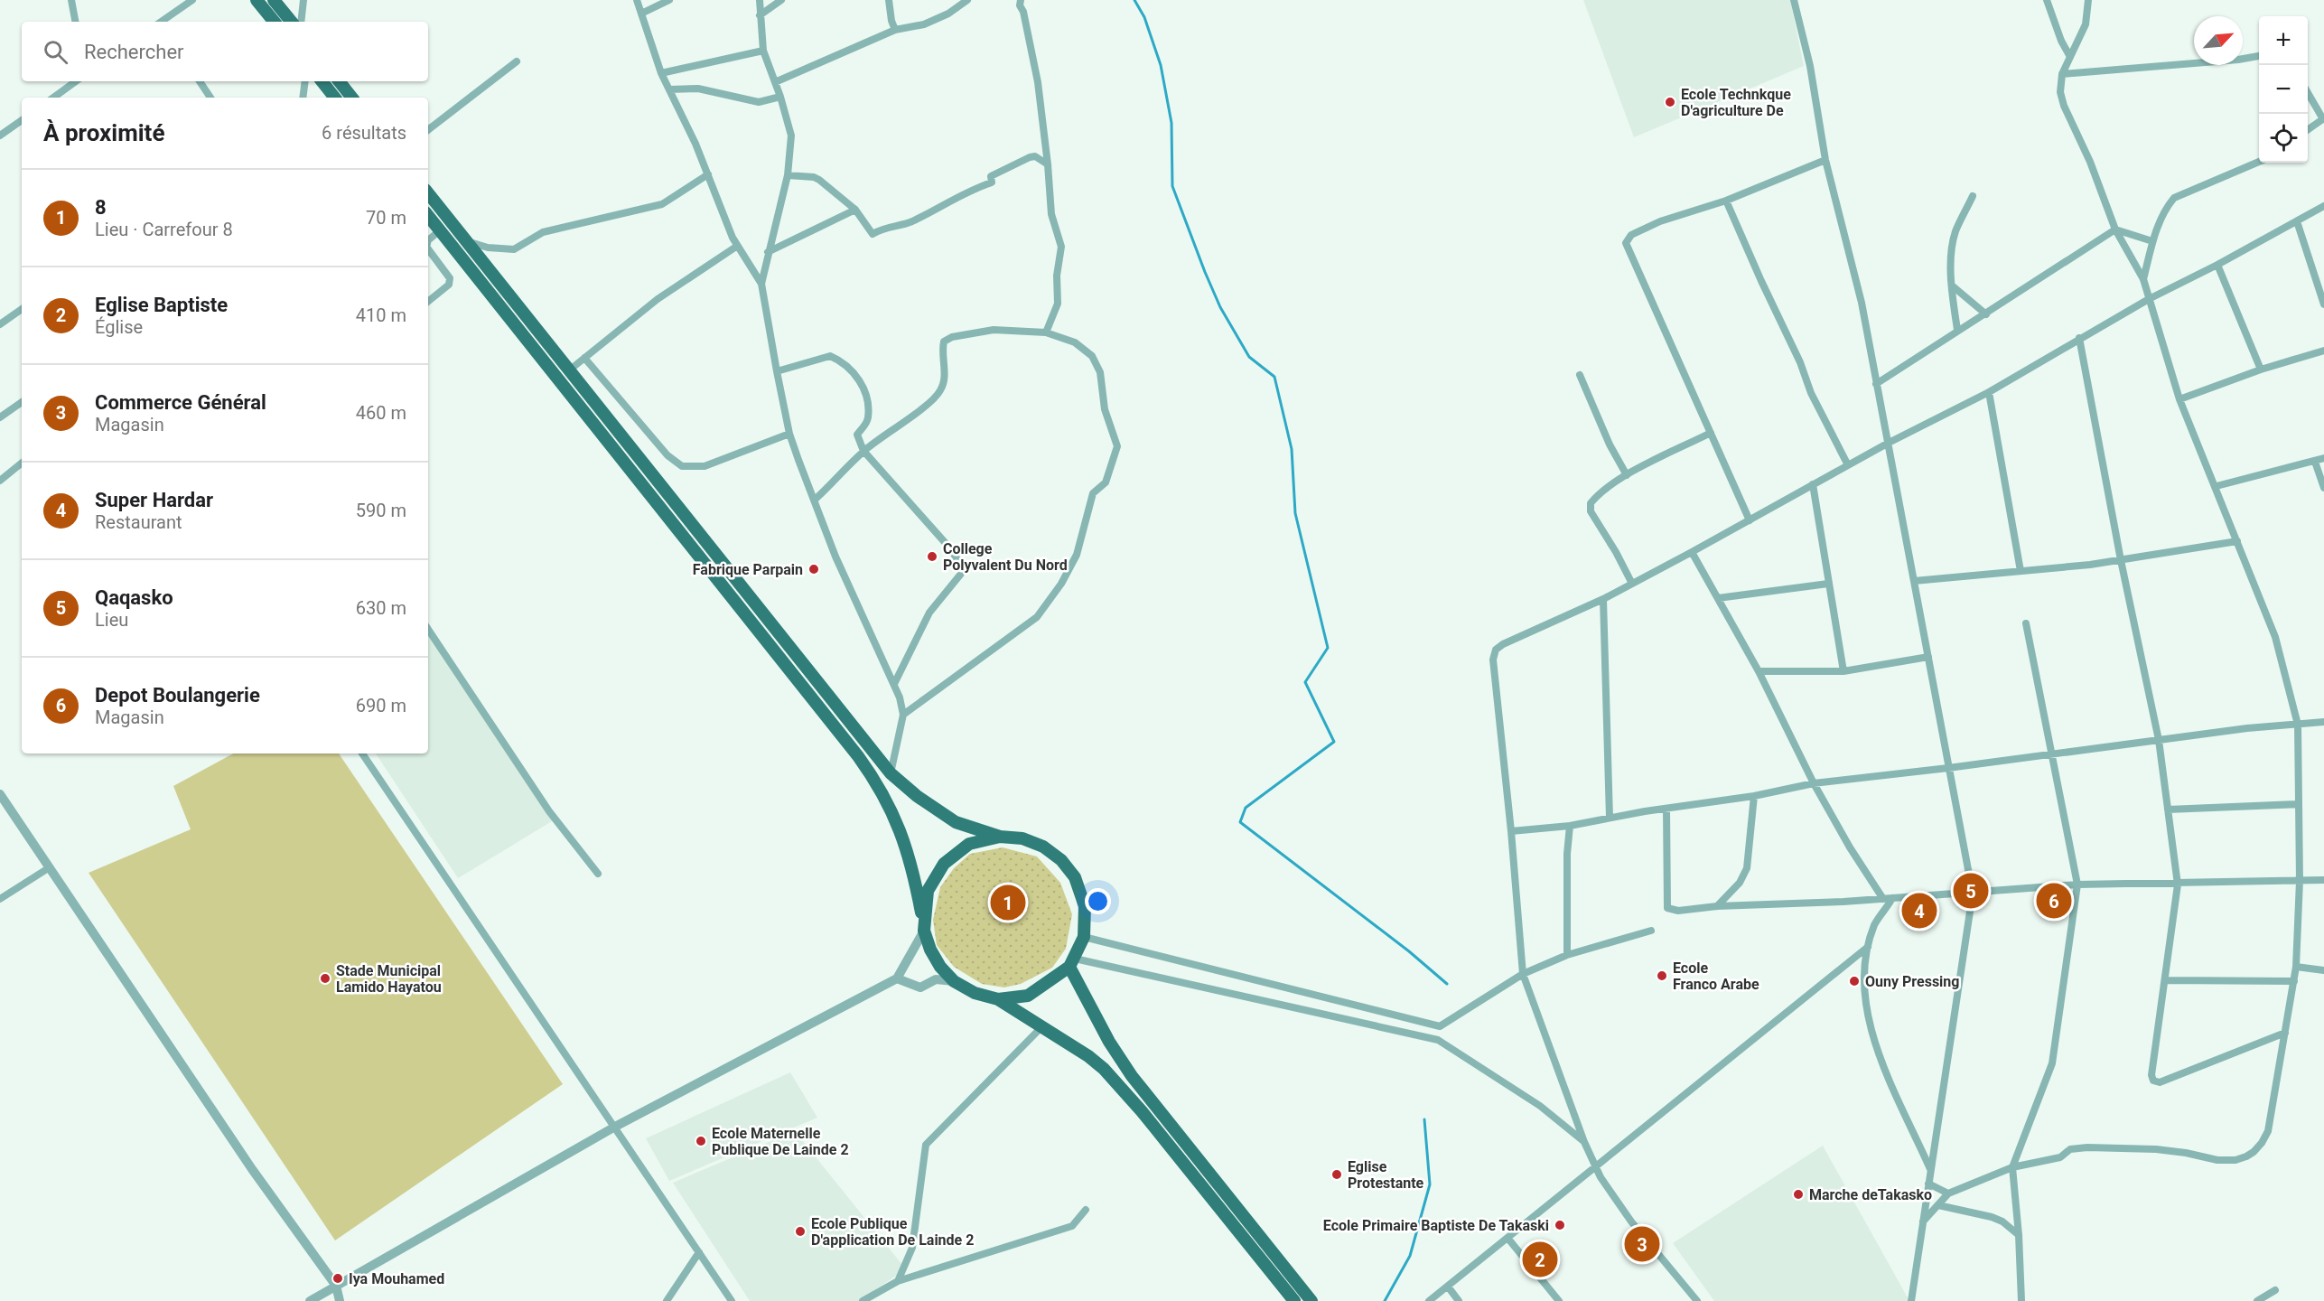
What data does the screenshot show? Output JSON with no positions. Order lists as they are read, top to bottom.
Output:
{
  "places": [
    "Ecole Technkque D'agriculture De",
    "College Polyvalent Du Nord",
    "Fabrique Parpain",
    "Ecole Franco Arabe",
    "Stade Municipal Lamido Hayatou",
    "Ouny Pressing",
    "Ecole Maternelle Publique De Lainde 2",
    "Eglise Protestante",
    "Marche deTakasko",
    "Ecole Primaire Baptiste De Takaski",
    "Ecole Publique D'application De Lainde 2",
    "Iya Mouhamed"
  ],
  "north": "top right",
  "page": {
    "map_buttons": ["+", "−"],
    "search": "Rechercher",
    "heading": ["À proximité", "6 résultats"],
    "list": [
      {
        "mark": "1",
        "name": "8",
        "note": "Lieu · Carrefour 8",
        "value": "70 m"
      },
      {
        "mark": "2",
        "name": "Eglise Baptiste",
        "note": "Église",
        "value": "410 m"
      },
      {
        "mark": "3",
        "name": "Commerce Général",
        "note": "Magasin",
        "value": "460 m"
      },
      {
        "mark": "4",
        "name": "Super Hardar",
        "note": "Restaurant",
        "value": "590 m"
      },
      {
        "mark": "5",
        "name": "Qaqasko",
        "note": "Lieu",
        "value": "630 m"
      },
      {
        "mark": "6",
        "name": "Depot Boulangerie",
        "note": "Magasin",
        "value": "690 m"
      }
    ],
    "pins": [
      "5",
      "6",
      "1",
      "4",
      "3",
      "2"
    ]
  }
}
